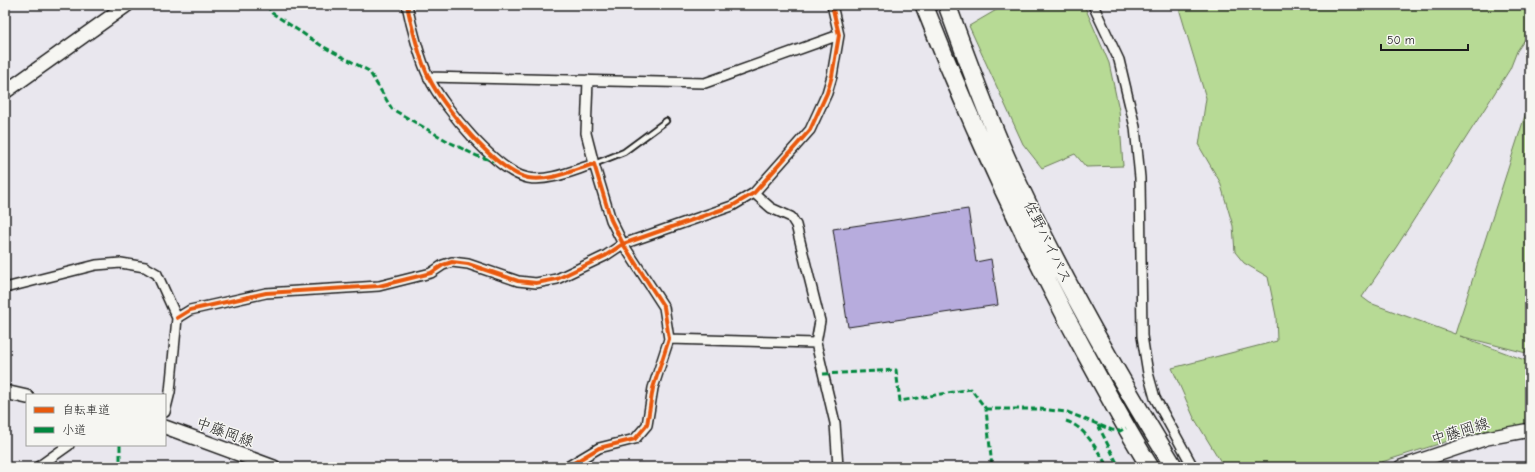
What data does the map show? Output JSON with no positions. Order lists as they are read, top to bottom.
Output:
{
  "streets": {
    "highway": ["佐野バイパス"],
    "main road": ["中藤岡線"]
  },
  "legend": ["自転車道", "小道"],
  "scale_bar": "50 m"
}
